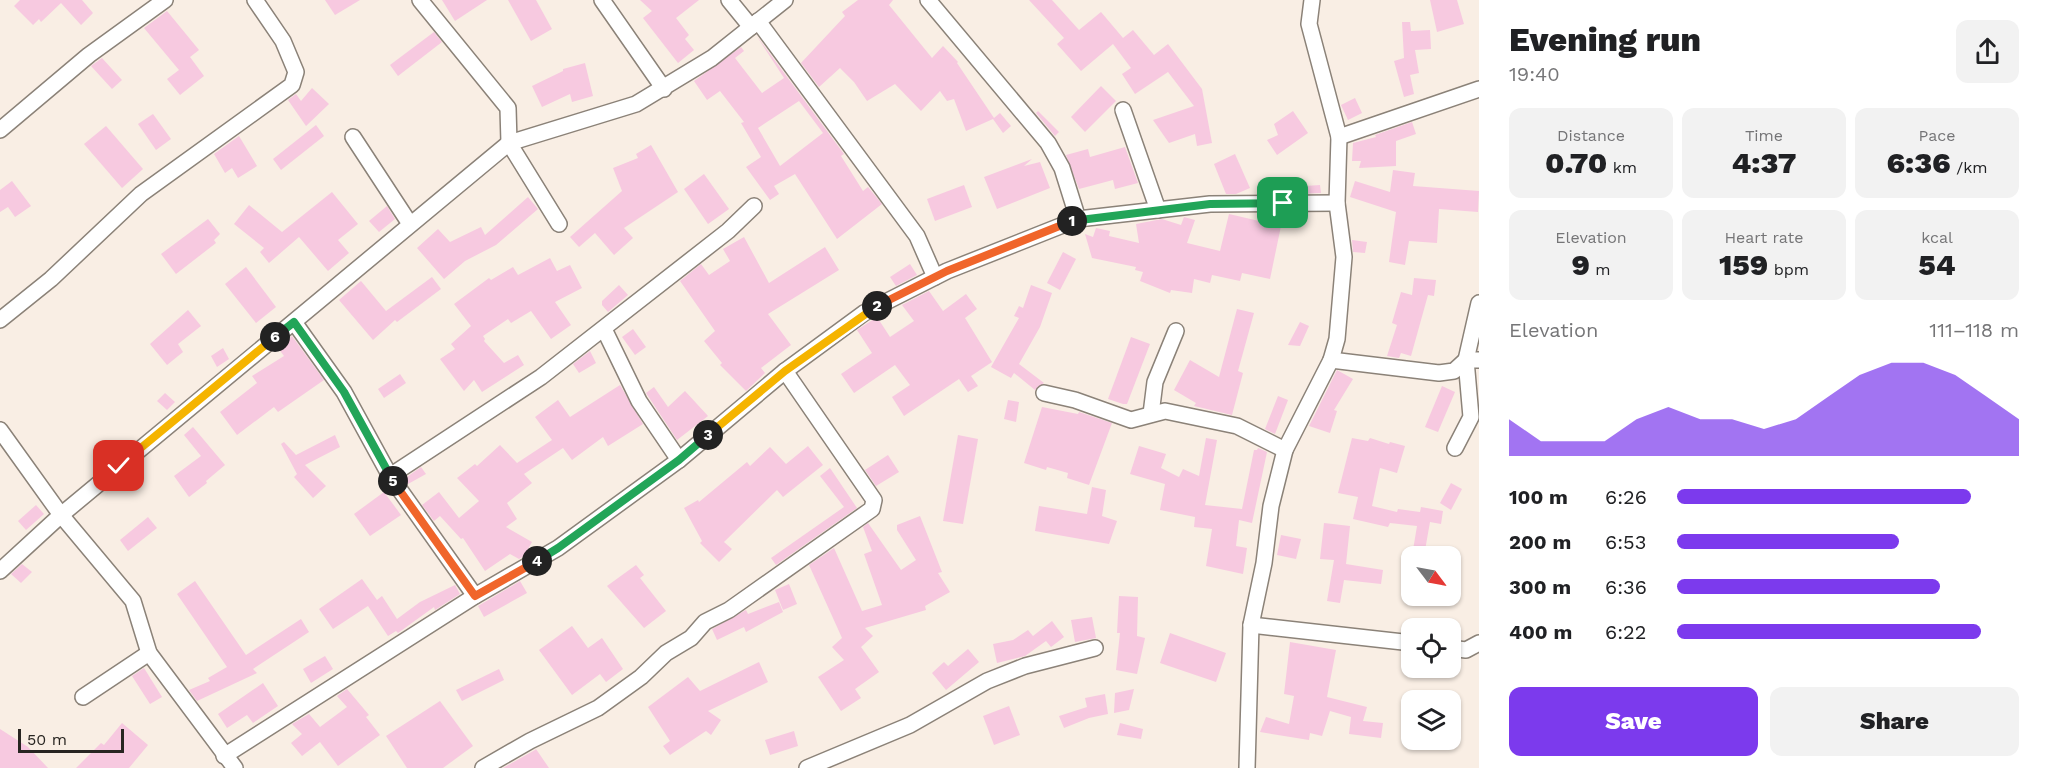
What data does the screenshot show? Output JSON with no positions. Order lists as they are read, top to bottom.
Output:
{
  "scale_bar": "50 m",
  "north": "bottom right",
  "page": {
    "heading": ["Evening run", "19:40"],
    "stats": [
      ["Distance", "0.70 km"],
      ["Time", "4:37"],
      ["Pace", "6:36 /km"],
      ["Elevation", "9 m"],
      ["Heart rate", "159 bpm"],
      ["kcal", "54"]
    ],
    "pins": [
      "1",
      "2",
      "6",
      "3",
      "5",
      "4"
    ],
    "chart": ["Elevation", "111–118 m"],
    "list": [
      {
        "name": "100 m",
        "note": "6:26"
      },
      {
        "name": "200 m",
        "note": "6:53"
      },
      {
        "name": "300 m",
        "note": "6:36"
      },
      {
        "name": "400 m",
        "note": "6:22"
      }
    ],
    "buttons": ["Save", "Share"],
    "scale": "50 m"
  }
}
